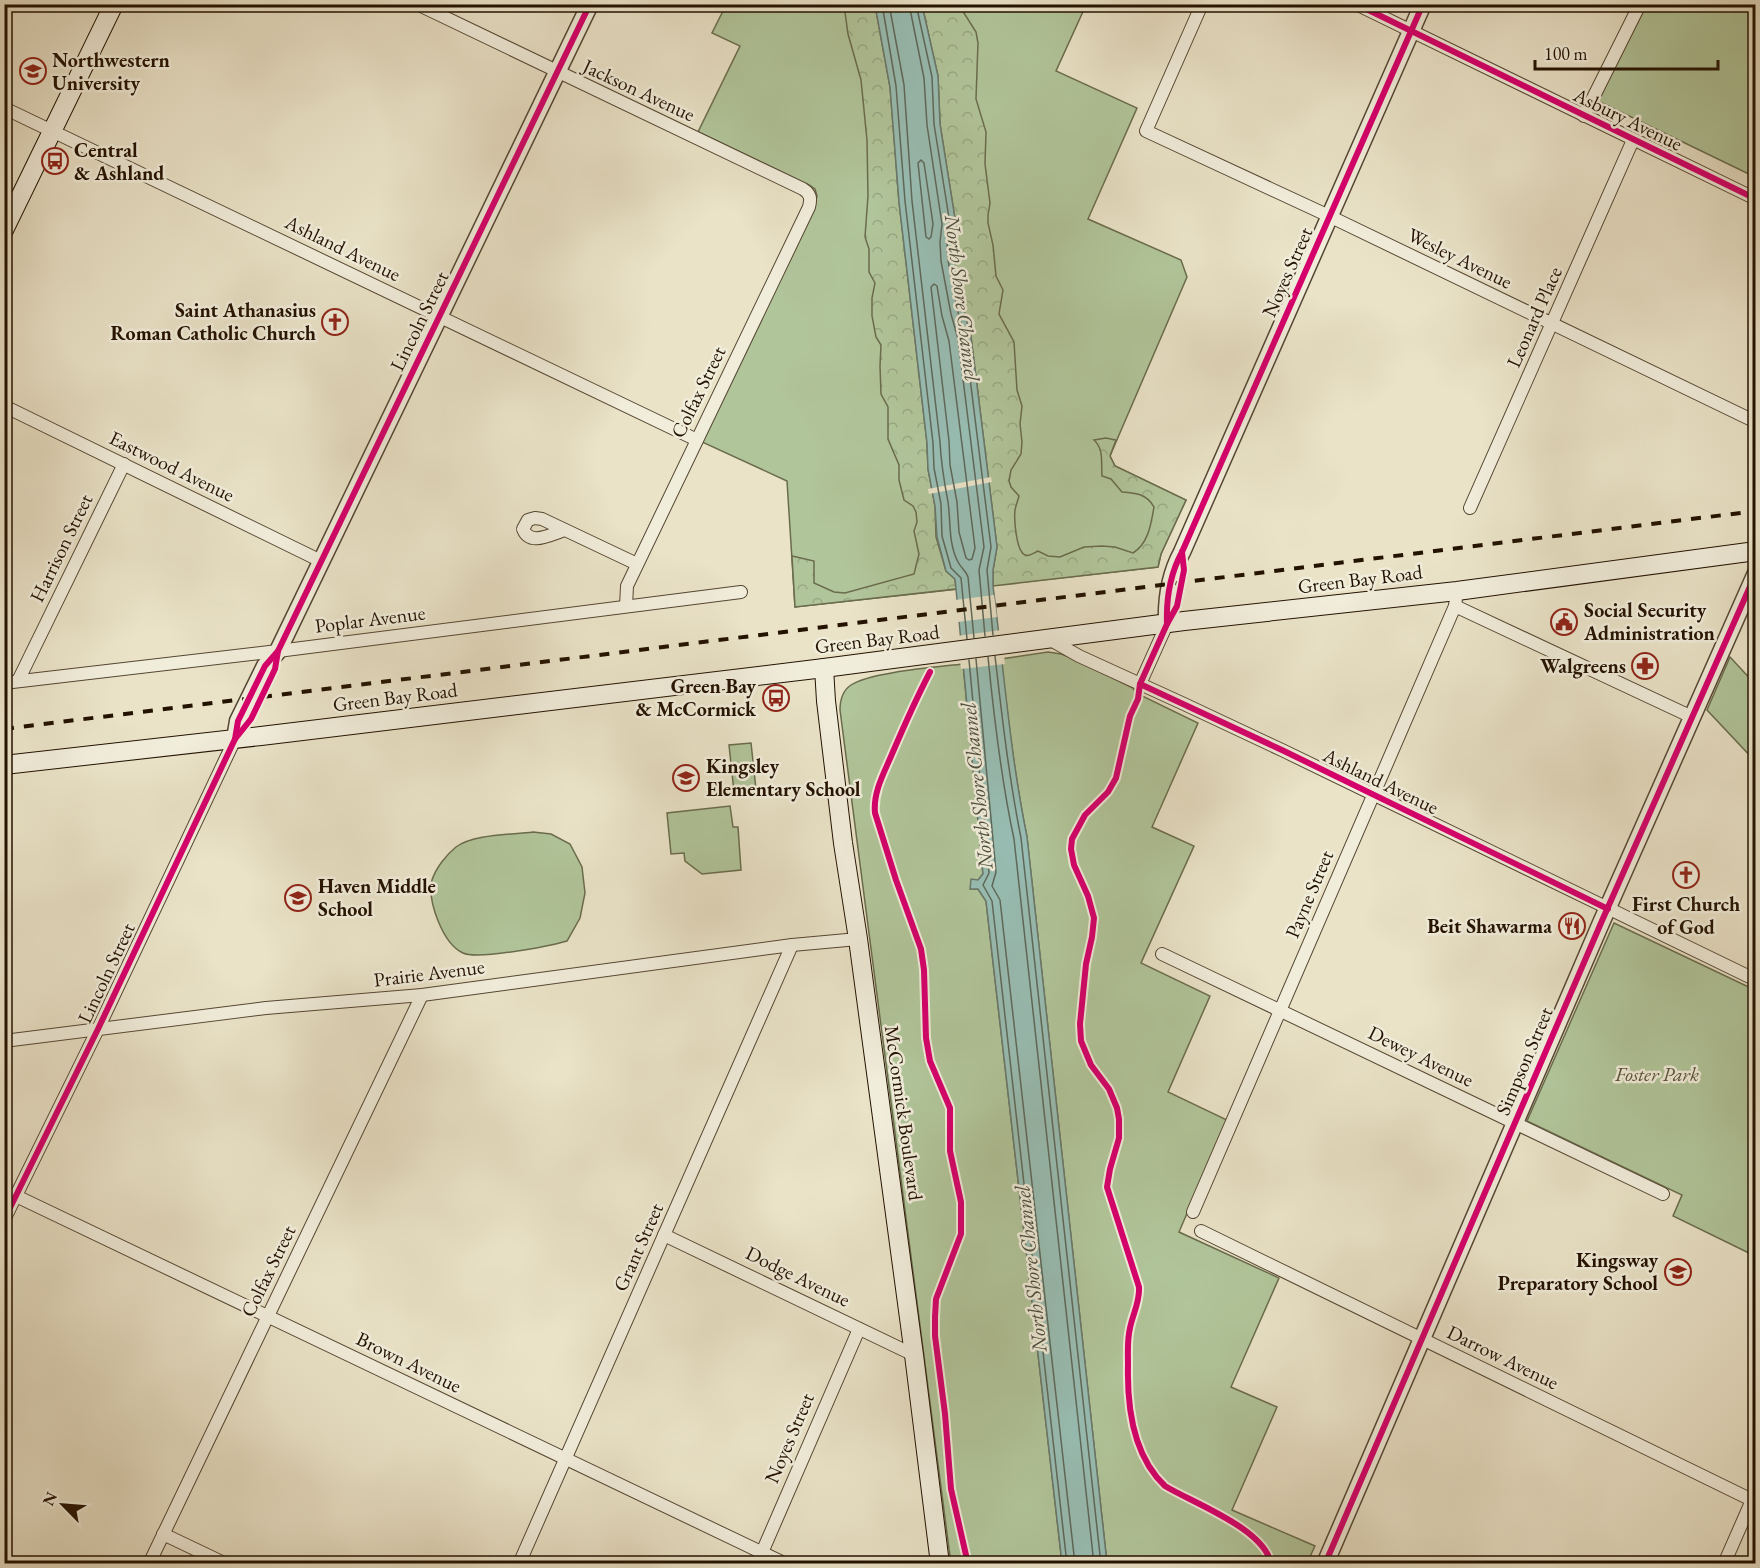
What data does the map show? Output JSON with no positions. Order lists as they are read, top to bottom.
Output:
{
  "streets": {
    "main road": ["Green Bay Road", "McCormick Boulevard"],
    "street": [
      "Jackson Avenue",
      "Asbury Avenue",
      "Ashland Avenue",
      "Wesley Avenue",
      "Noyes Street",
      "Leonard Place",
      "Lincoln Street",
      "Colfax Street",
      "Eastwood Avenue",
      "Harrison Street",
      "Poplar Avenue",
      "Payne Street",
      "Prairie Avenue",
      "Dewey Avenue",
      "Simpson Street",
      "Grant Street",
      "Dodge Avenue",
      "Darrow Avenue",
      "Brown Avenue"
    ]
  },
  "crossings": [
    ["Jackson Avenue", "Lincoln Street"],
    ["Jackson Avenue", "Colfax Street"],
    ["Asbury Avenue", "Noyes Street"],
    ["Asbury Avenue", "Leonard Place"],
    ["Ashland Avenue", "Noyes Street"],
    ["Ashland Avenue", "Lincoln Street"],
    ["Ashland Avenue", "Colfax Street"],
    ["Ashland Avenue", "Green Bay Road"],
    ["Ashland Avenue", "Payne Street"],
    ["Ashland Avenue", "Simpson Street"],
    ["Wesley Avenue", "Noyes Street"],
    ["Wesley Avenue", "Leonard Place"],
    ["Noyes Street", "Green Bay Road"],
    ["Noyes Street", "Dodge Avenue"],
    ["Noyes Street", "Brown Avenue"],
    ["Lincoln Street", "Eastwood Avenue"],
    ["Lincoln Street", "Green Bay Road"],
    ["Lincoln Street", "Poplar Avenue"],
    ["Lincoln Street", "Prairie Avenue"],
    ["Lincoln Street", "Brown Avenue"],
    ["Colfax Street", "Poplar Avenue"],
    ["Colfax Street", "Prairie Avenue"],
    ["Colfax Street", "Brown Avenue"],
    ["Eastwood Avenue", "Harrison Street"],
    ["Harrison Street", "Poplar Avenue"],
    ["Green Bay Road", "Payne Street"],
    ["Green Bay Road", "McCormick Boulevard"],
    ["Payne Street", "Dewey Avenue"],
    ["Prairie Avenue", "McCormick Boulevard"],
    ["Prairie Avenue", "Grant Street"],
    ["Dewey Avenue", "Simpson Street"],
    ["Simpson Street", "Darrow Avenue"],
    ["McCormick Boulevard", "Dodge Avenue"],
    ["Grant Street", "Dodge Avenue"],
    ["Grant Street", "Brown Avenue"]
  ],
  "water": ["North Shore Channel"],
  "parks": ["Foster Park"],
  "places": {
    "school or university": [
      "Northwestern University",
      "Kingsley Elementary School",
      "Haven Middle School",
      "Kingsway Preparatory School"
    ],
    "bus stop": ["Central & Ashland", "Green Bay & McCormick"],
    "church": ["Saint Athanasius Roman Catholic Church", "First Church of God"],
    "public building": ["Social Security Administration"],
    "pharmacy": ["Walgreens"],
    "restaurant": ["Beit Shawarma"]
  },
  "scale_bar": "100 m",
  "north": "top left"
}
